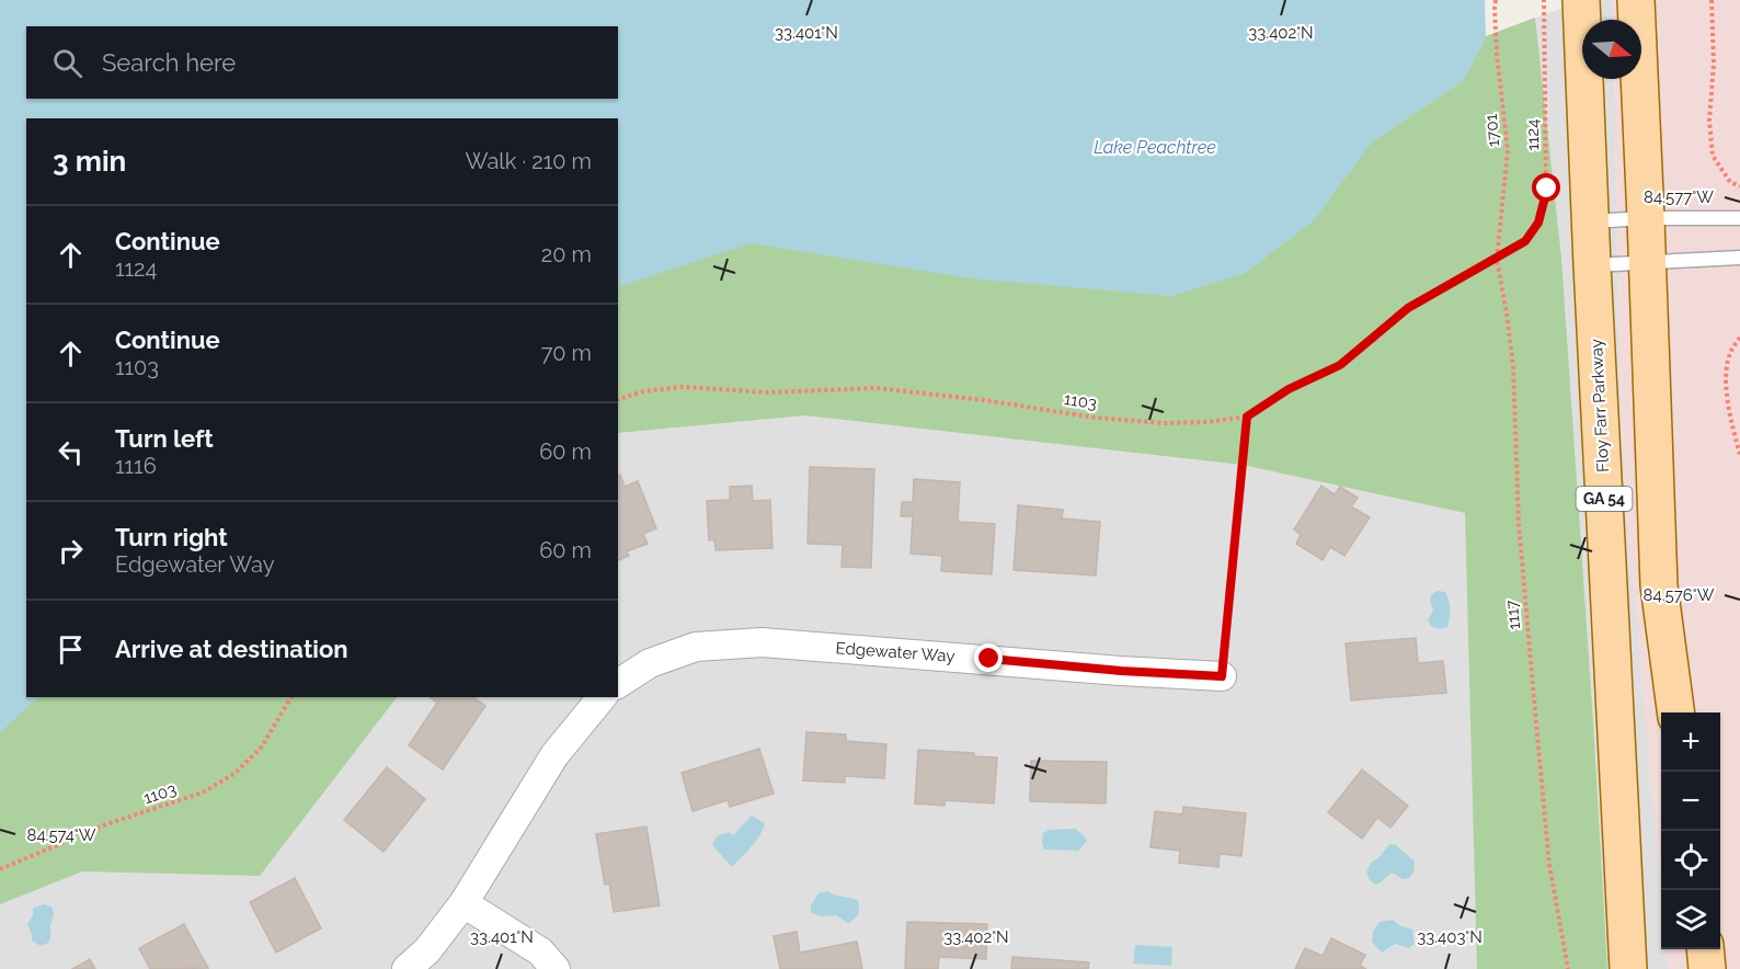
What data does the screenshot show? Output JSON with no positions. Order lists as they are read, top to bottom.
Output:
{
  "streets": {
    "main road": ["Floy Farr Parkway", "GA 54"],
    "street": ["Edgewater Way"],
    "path": [
      "1701",
      "1124",
      "1103",
      "1117"
    ]
  },
  "crossings": [
    ["1701", "1124"],
    ["1701", "1103"],
    ["1701", "1117"],
    ["1124", "1103"],
    ["1124", "1117"],
    ["1103", "1117"]
  ],
  "water": ["Lake Peachtree"],
  "north": "right",
  "page": {
    "search": "Search here",
    "heading": ["3 min", "Walk · 210 m"],
    "list": [
      ["Continue", "1124", "20 m"],
      ["Continue", "1103", "70 m"],
      ["Turn left", "1116", "60 m"],
      ["Turn right", "Edgewater Way", "60 m"],
      "Arrive at destination"
    ],
    "map_buttons": ["+", "−"]
  },
  "coordinates": [
    "33.401°N",
    "33.402°N",
    "84.577°W",
    "84.576°W",
    "84.574°W",
    "33.403°N"
  ]
}
